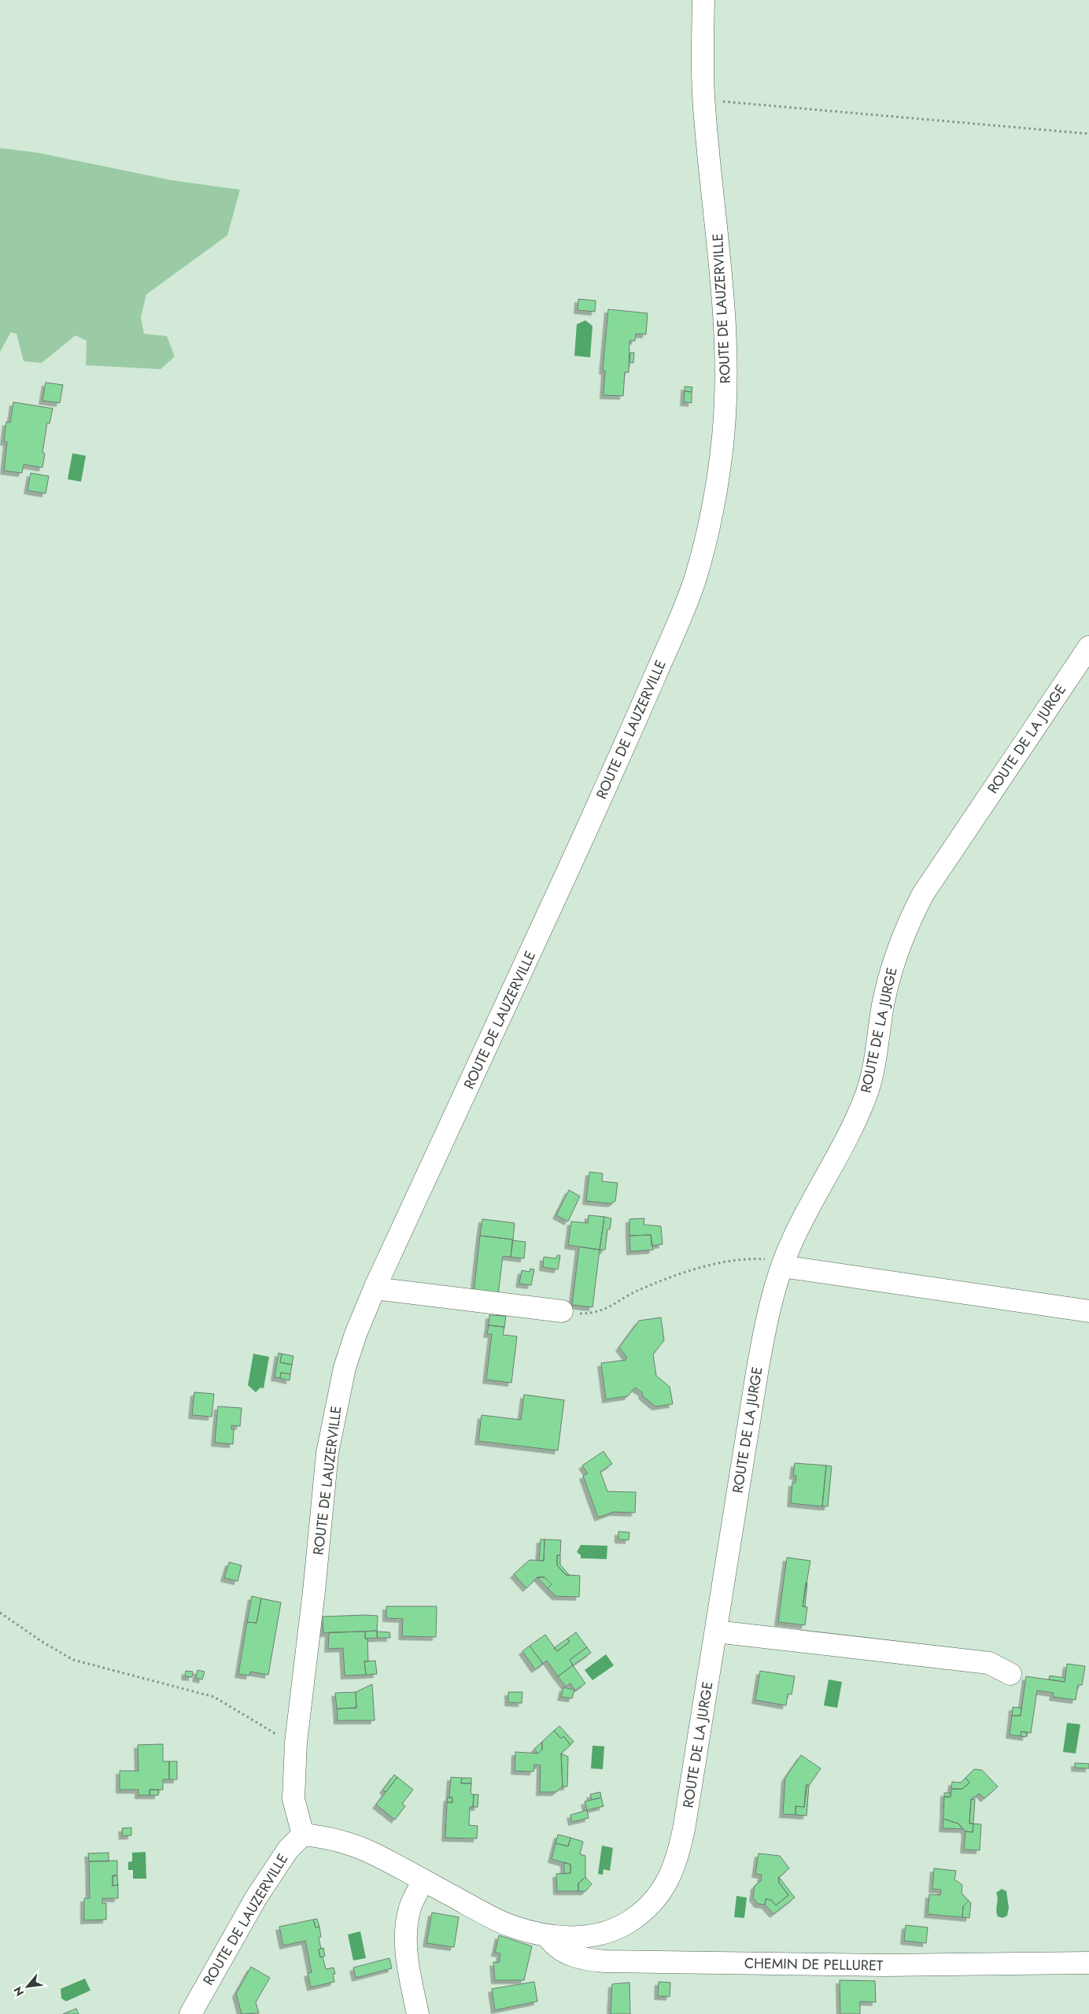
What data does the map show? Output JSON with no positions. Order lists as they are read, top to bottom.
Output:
{
  "streets": {
    "street": ["ROUTE DE LAUZERVILLE", "ROUTE DE LA JURGE", "CHEMIN DE PELLURET"]
  },
  "crossings": [
    ["ROUTE DE LAUZERVILLE", "ROUTE DE LA JURGE"],
    ["ROUTE DE LA JURGE", "CHEMIN DE PELLURET"]
  ],
  "north": "bottom left"
}
